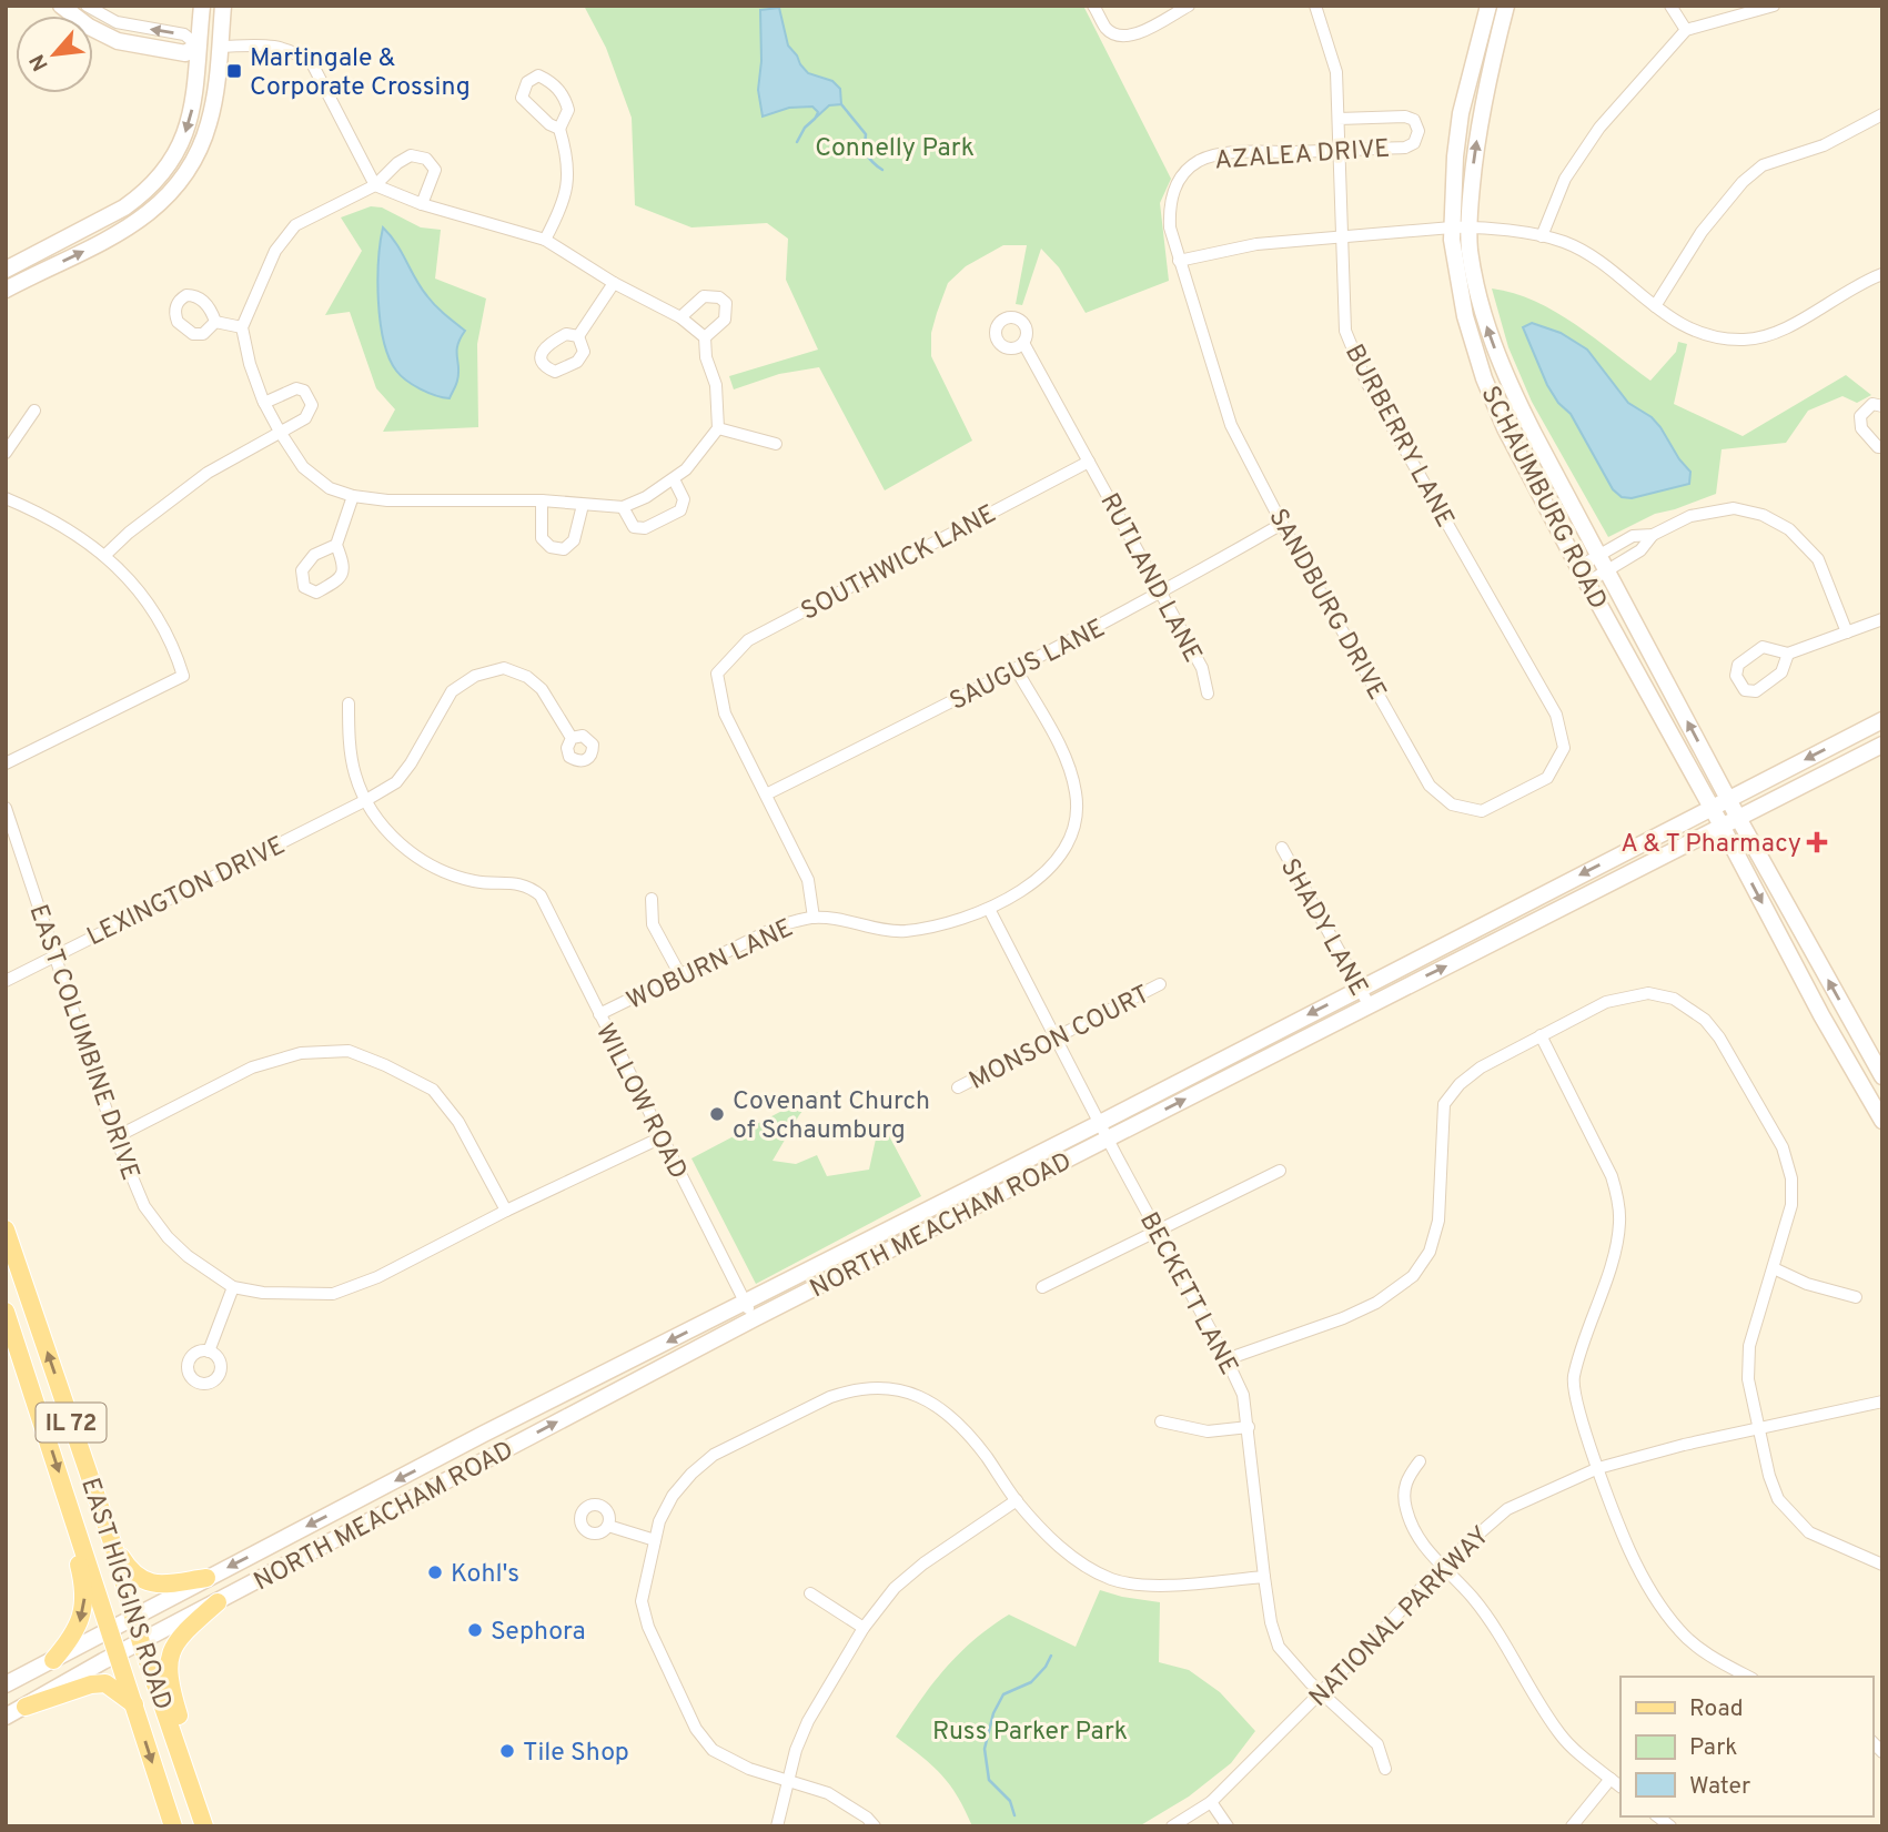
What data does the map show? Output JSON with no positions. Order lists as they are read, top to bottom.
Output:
{
  "streets": {
    "main road": [
      "SCHAUMBURG ROAD",
      "NORTH MEACHAM ROAD",
      "IL 72",
      "EAST HIGGINS ROAD"
    ],
    "street": [
      "AZALEA DRIVE",
      "BURBERRY LANE",
      "SOUTHWICK LANE",
      "RUTLAND LANE",
      "SANDBURG DRIVE",
      "SAUGUS LANE",
      "LEXINGTON DRIVE",
      "SHADY LANE",
      "WOBURN LANE",
      "MONSON COURT",
      "EAST COLUMBINE DRIVE",
      "WILLOW ROAD",
      "BECKETT LANE",
      "NATIONAL PARKWAY"
    ]
  },
  "crossings": [
    ["AZALEA DRIVE", "BURBERRY LANE"],
    ["AZALEA DRIVE", "SANDBURG DRIVE"],
    ["BURBERRY LANE", "SANDBURG DRIVE"],
    ["SCHAUMBURG ROAD", "NORTH MEACHAM ROAD"],
    ["SOUTHWICK LANE", "RUTLAND LANE"],
    ["SOUTHWICK LANE", "SAUGUS LANE"],
    ["RUTLAND LANE", "SAUGUS LANE"],
    ["SANDBURG DRIVE", "SAUGUS LANE"],
    ["SAUGUS LANE", "WOBURN LANE"],
    ["LEXINGTON DRIVE", "EAST COLUMBINE DRIVE"],
    ["LEXINGTON DRIVE", "WILLOW ROAD"],
    ["SHADY LANE", "NORTH MEACHAM ROAD"],
    ["WOBURN LANE", "WILLOW ROAD"],
    ["WOBURN LANE", "BECKETT LANE"],
    ["MONSON COURT", "BECKETT LANE"],
    ["EAST COLUMBINE DRIVE", "WILLOW ROAD"],
    ["WILLOW ROAD", "NORTH MEACHAM ROAD"],
    ["NORTH MEACHAM ROAD", "BECKETT LANE"],
    ["NORTH MEACHAM ROAD", "EAST HIGGINS ROAD"],
    ["BECKETT LANE", "NATIONAL PARKWAY"]
  ],
  "parks": ["Connelly Park", "Russ Parker Park"],
  "places": {
    "transit": ["Martingale & Corporate Crossing"],
    "health": ["A & T Pharmacy"],
    "other": [
      "Covenant Church of Schaumburg",
      "Kohl's",
      "Sephora",
      "Tile Shop"
    ]
  },
  "legend": ["Road", "Park", "Water"],
  "north": "bottom left"
}
